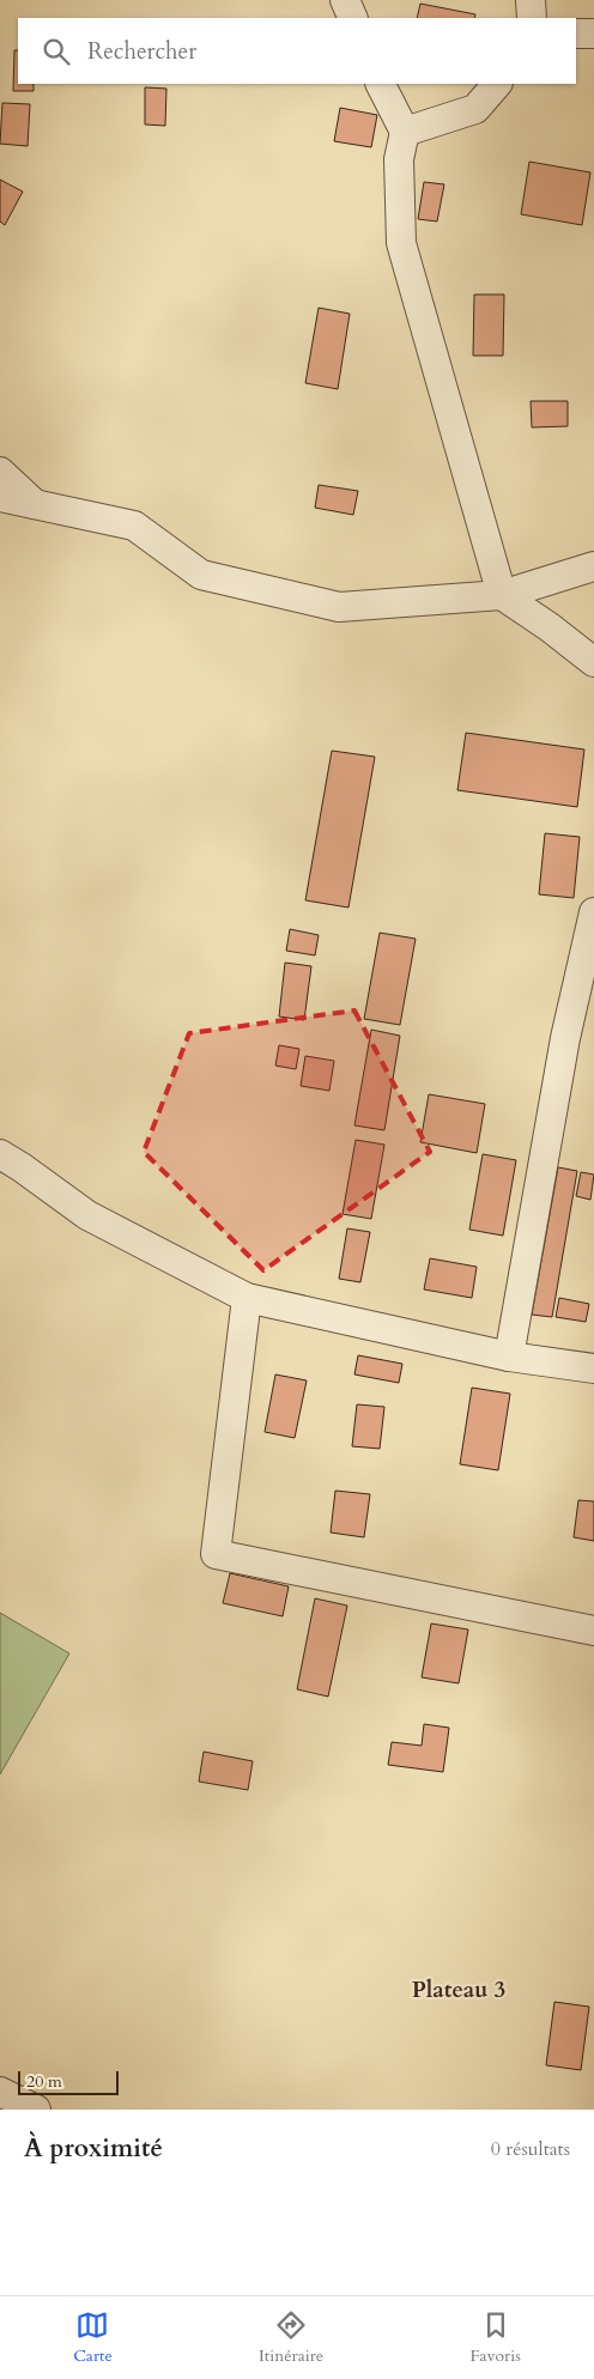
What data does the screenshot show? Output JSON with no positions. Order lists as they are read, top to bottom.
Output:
{
  "districts": ["Plateau 3"],
  "scale_bar": "20 m",
  "page": {
    "search": "Rechercher",
    "scale": "20 m",
    "heading": ["À proximité", "0 résultats"],
    "nav": ["Carte", "Itinéraire", "Favoris"]
  }
}
